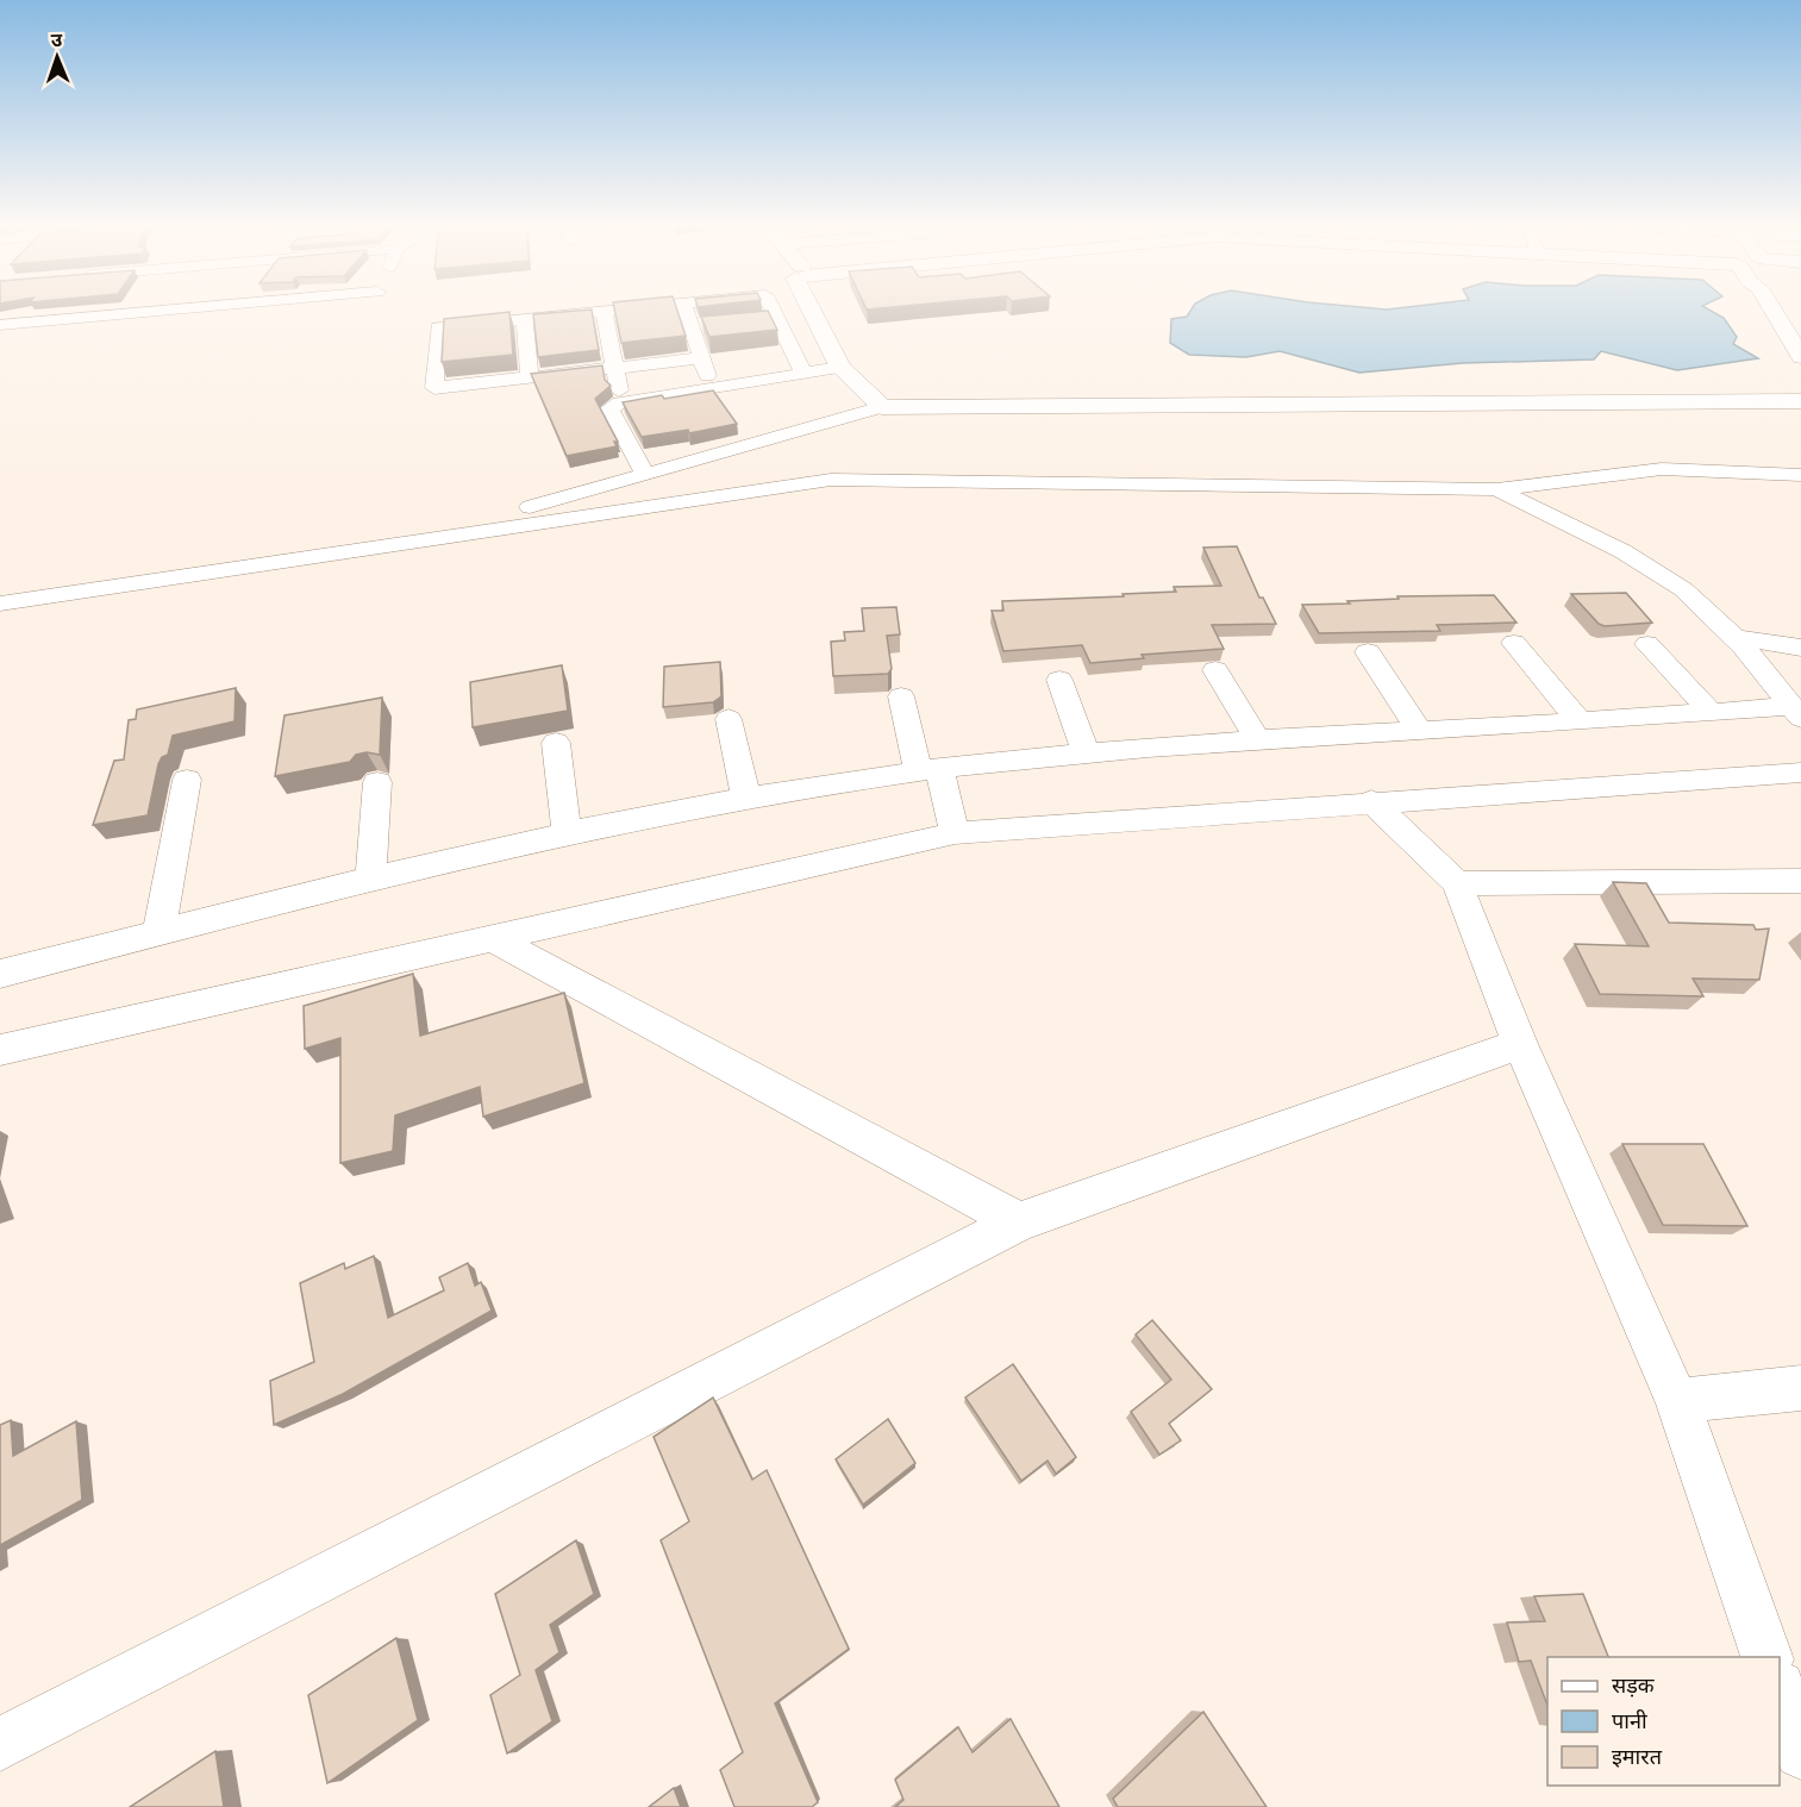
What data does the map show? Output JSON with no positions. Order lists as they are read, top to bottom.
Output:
{
  "legend": ["सड़क", "पानी", "इमारत"],
  "north": "top"
}
